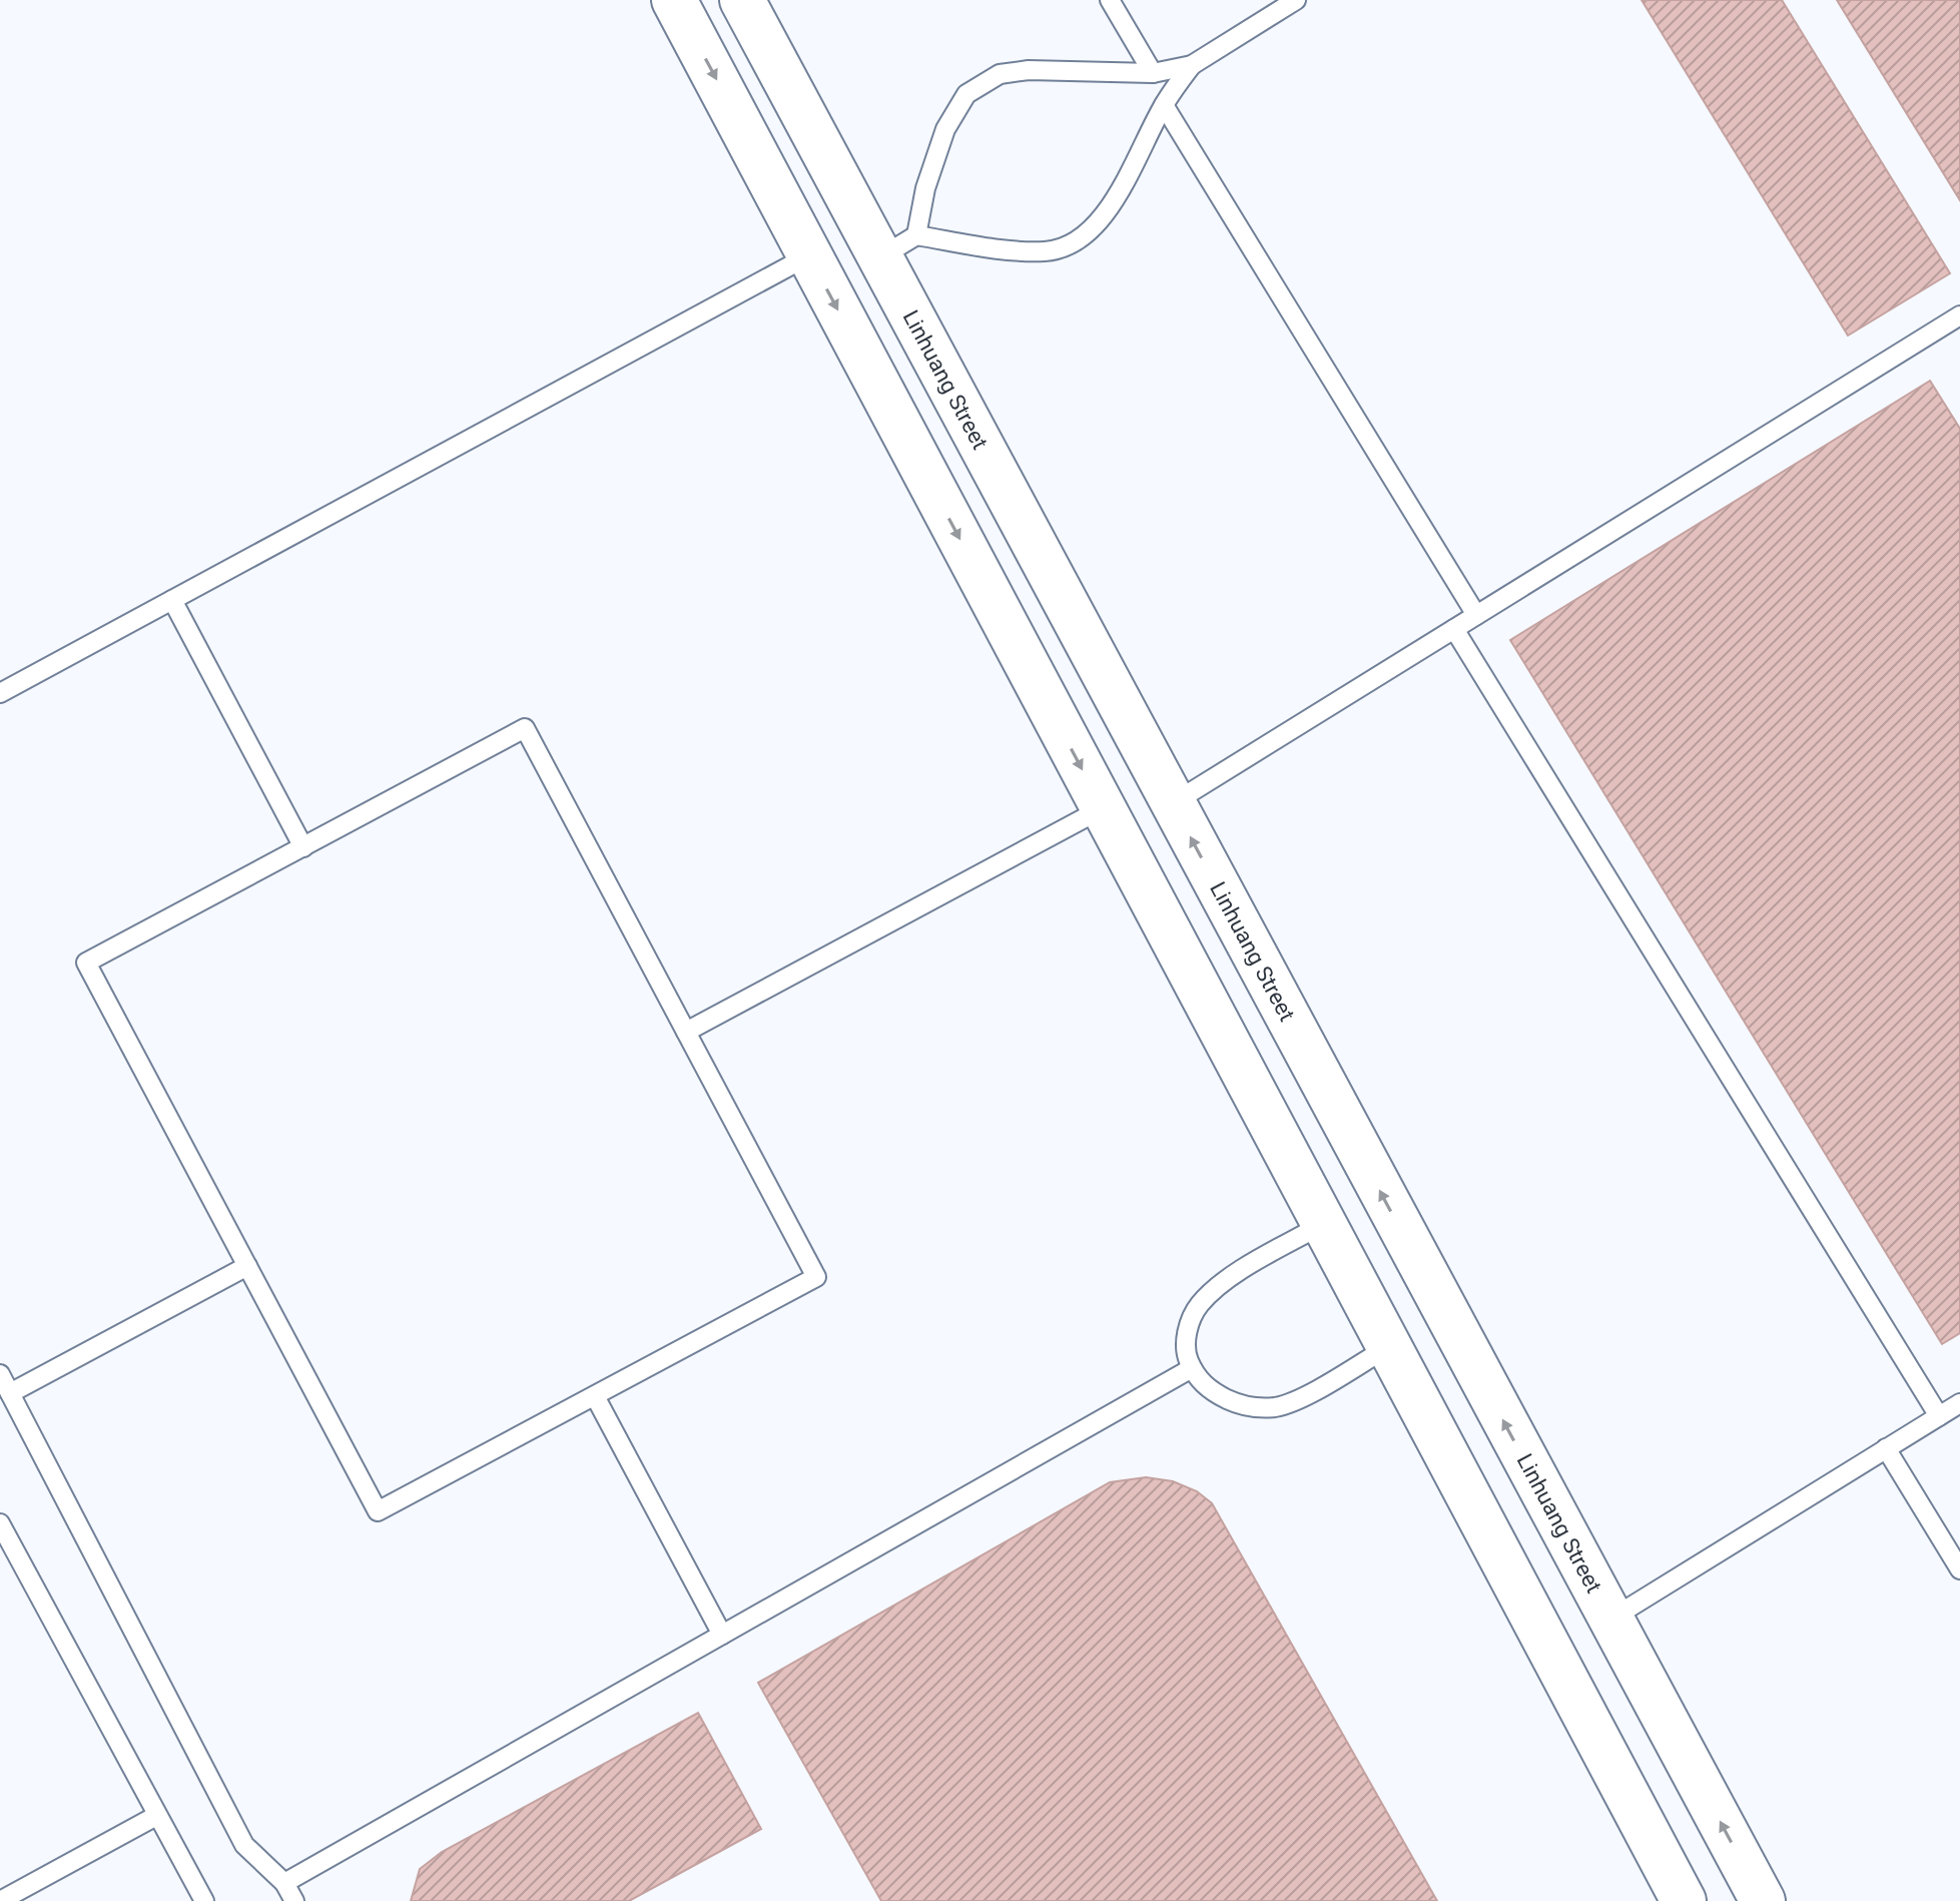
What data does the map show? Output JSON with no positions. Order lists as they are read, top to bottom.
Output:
{
  "streets": {
    "main road": ["Linhuang Street"]
  }
}
